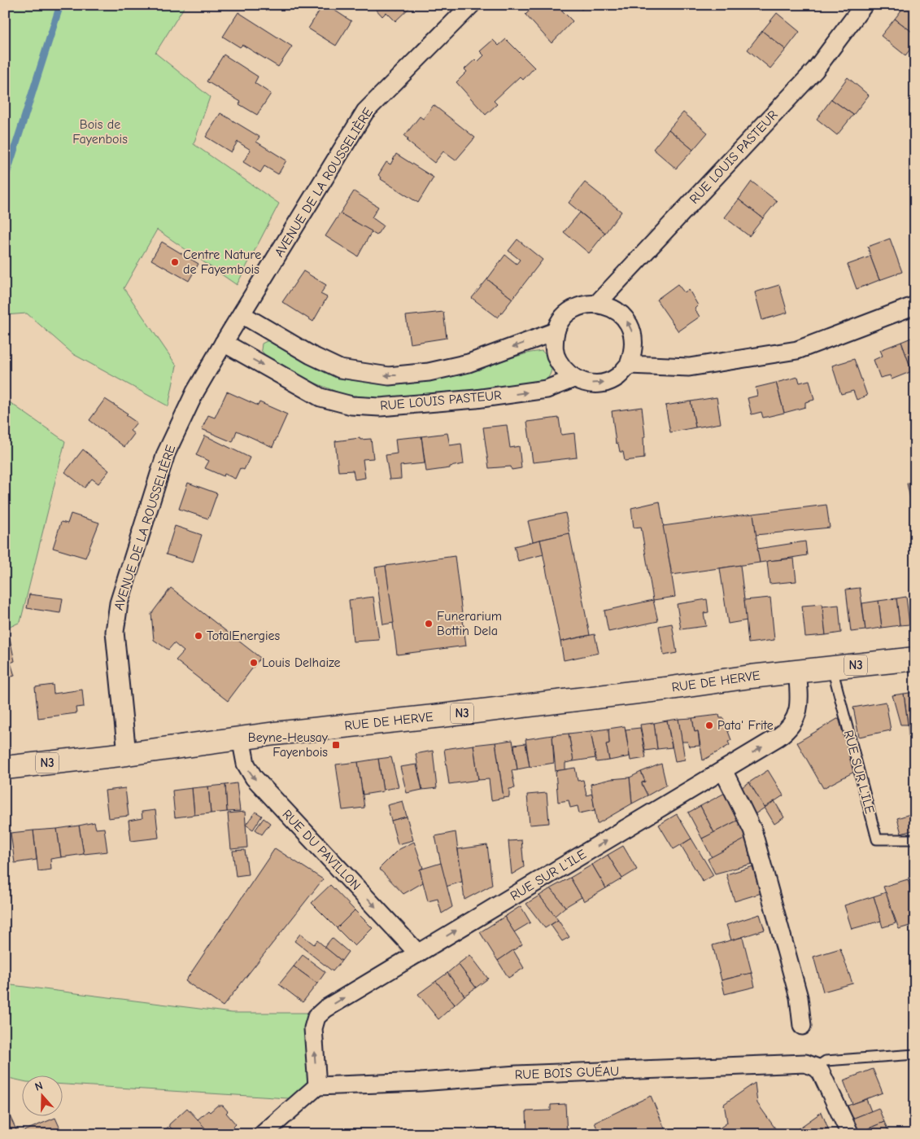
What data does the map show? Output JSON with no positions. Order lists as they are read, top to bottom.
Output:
{
  "streets": {
    "main road": ["N3", "RUE DE HERVE"],
    "street": [
      "RUE LOUIS PASTEUR",
      "AVENUE DE LA ROUSSELIÈRE",
      "RUE SUR L'ILE",
      "RUE DU PAVILLON",
      "RUE BOIS GUÉAU"
    ]
  },
  "crossings": [
    ["RUE LOUIS PASTEUR", "AVENUE DE LA ROUSSELIÈRE"],
    ["AVENUE DE LA ROUSSELIÈRE", "RUE DE HERVE"],
    ["N3", "RUE DE HERVE"],
    ["N3", "RUE SUR L'ILE"],
    ["RUE DE HERVE", "RUE SUR L'ILE"],
    ["RUE DE HERVE", "RUE DU PAVILLON"],
    ["RUE SUR L'ILE", "RUE DU PAVILLON"],
    ["RUE SUR L'ILE", "RUE BOIS GUÉAU"]
  ],
  "one_way": ["RUE SUR L'ILE", "RUE DU PAVILLON"],
  "parks": ["Bois de Fayenbois"],
  "places": {
    "other": [
      "Centre Nature de Fayembois",
      "Funerarium Bottin Dela",
      "TotalEnergies",
      "Louis Delhaize",
      "Pata' Frite"
    ],
    "transit": ["Beyne-Heusay Fayenbois"]
  },
  "north": "top"
}
